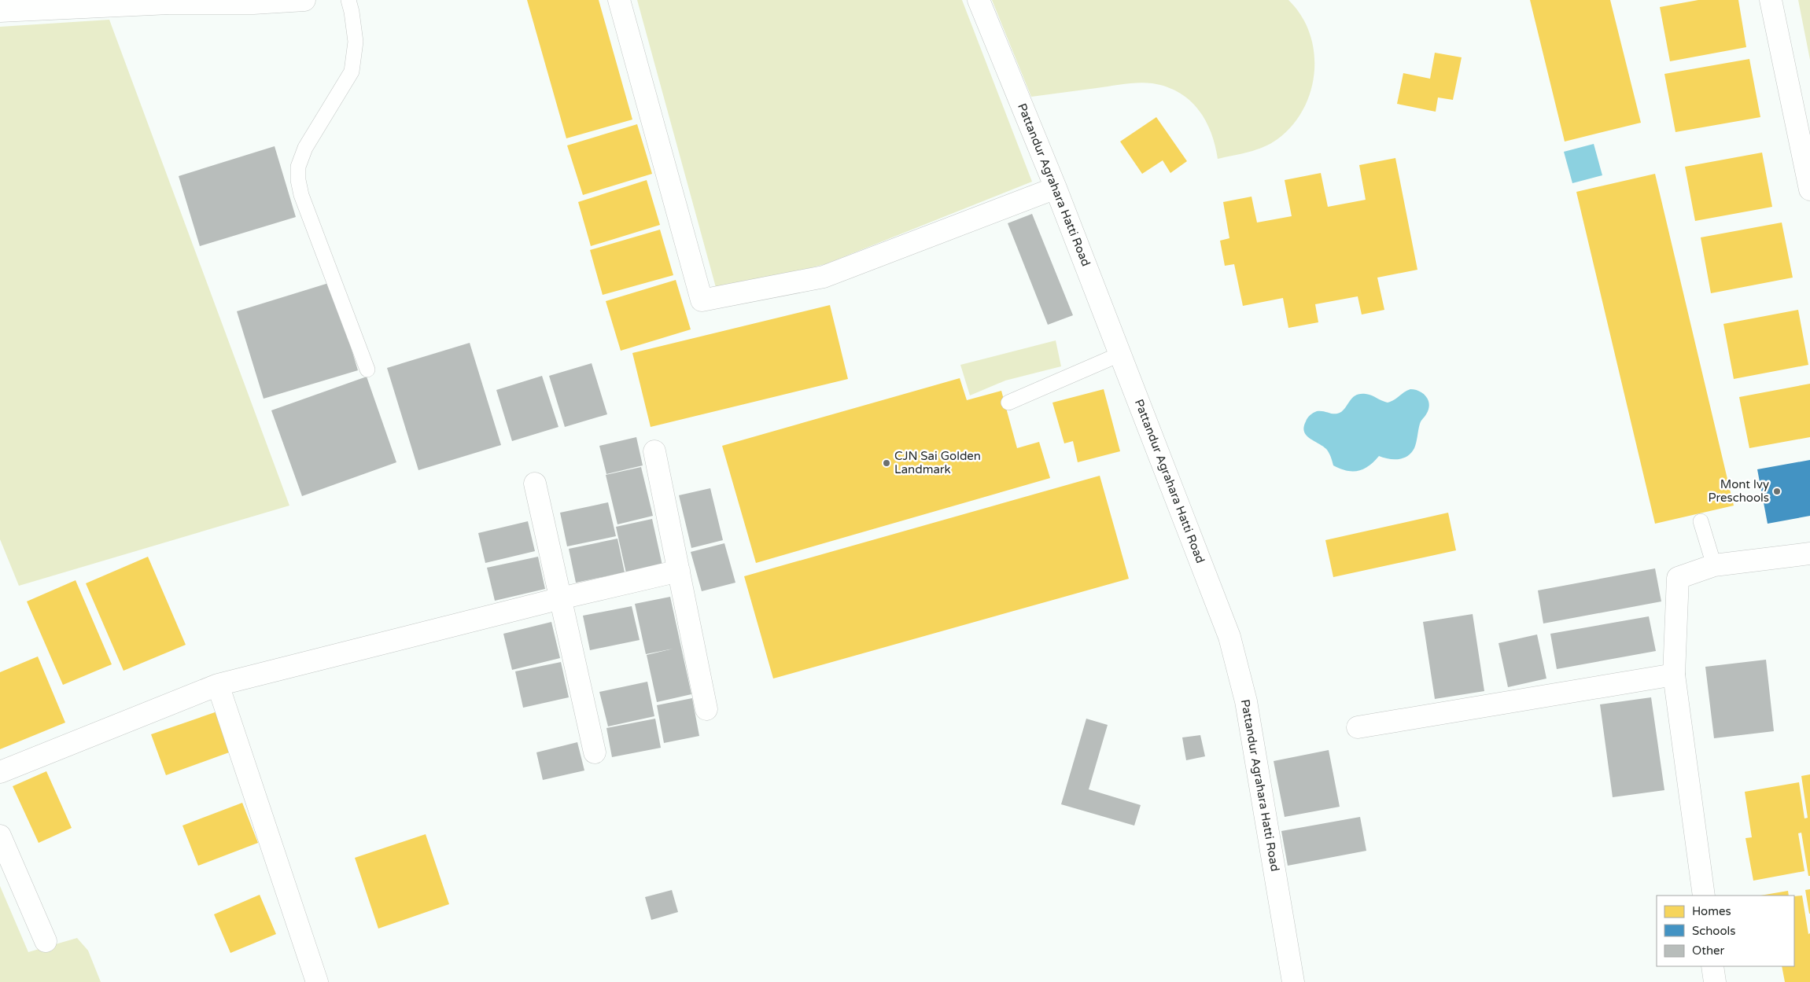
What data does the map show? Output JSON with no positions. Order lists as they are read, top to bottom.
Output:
{
  "streets": {
    "street": ["Pattandur Agrahara Hatti Road"]
  },
  "places": ["CJN Sai Golden Landmark", "Mont Ivy Preschools"],
  "legend": ["Homes", "Schools", "Other"]
}
